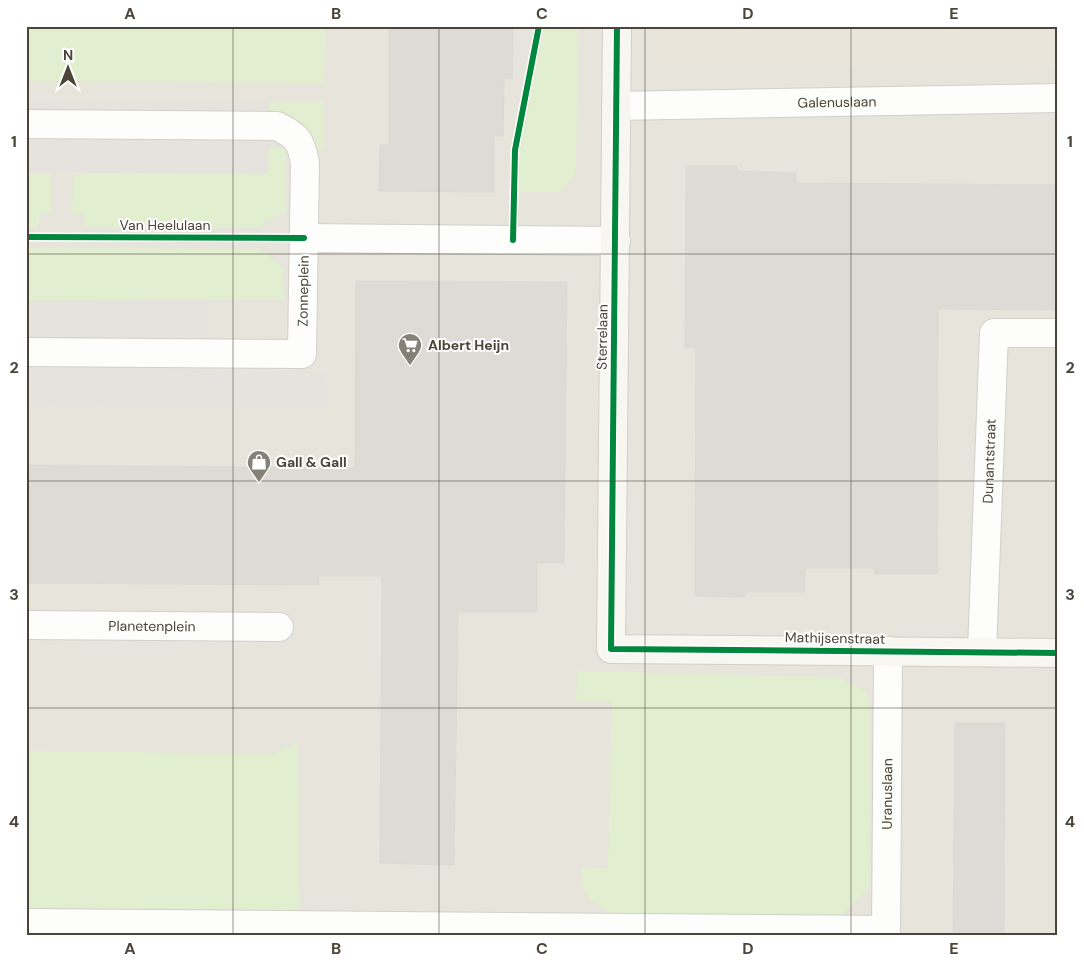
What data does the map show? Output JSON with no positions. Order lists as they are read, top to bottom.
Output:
{
  "streets": {
    "street": [
      "Galenuslaan",
      "Zonneplein",
      "Sterrelaan",
      "Dunantstraat",
      "Planetenplein",
      "Mathijsenstraat",
      "Uranuslaan"
    ],
    "cycle path": ["Van Heelulaan"]
  },
  "crossings": [
    ["Galenuslaan", "Sterrelaan"],
    ["Sterrelaan", "Mathijsenstraat"],
    ["Dunantstraat", "Mathijsenstraat"],
    ["Mathijsenstraat", "Uranuslaan"]
  ],
  "places": {
    "supermarket": ["Albert Heijn"],
    "shop": ["Gall & Gall"]
  },
  "north": "top",
  "grid": {
    "columns": [
      "A",
      "B",
      "C",
      "D",
      "E"
    ],
    "rows": [
      "1",
      "2",
      "3",
      "4"
    ]
  }
}
